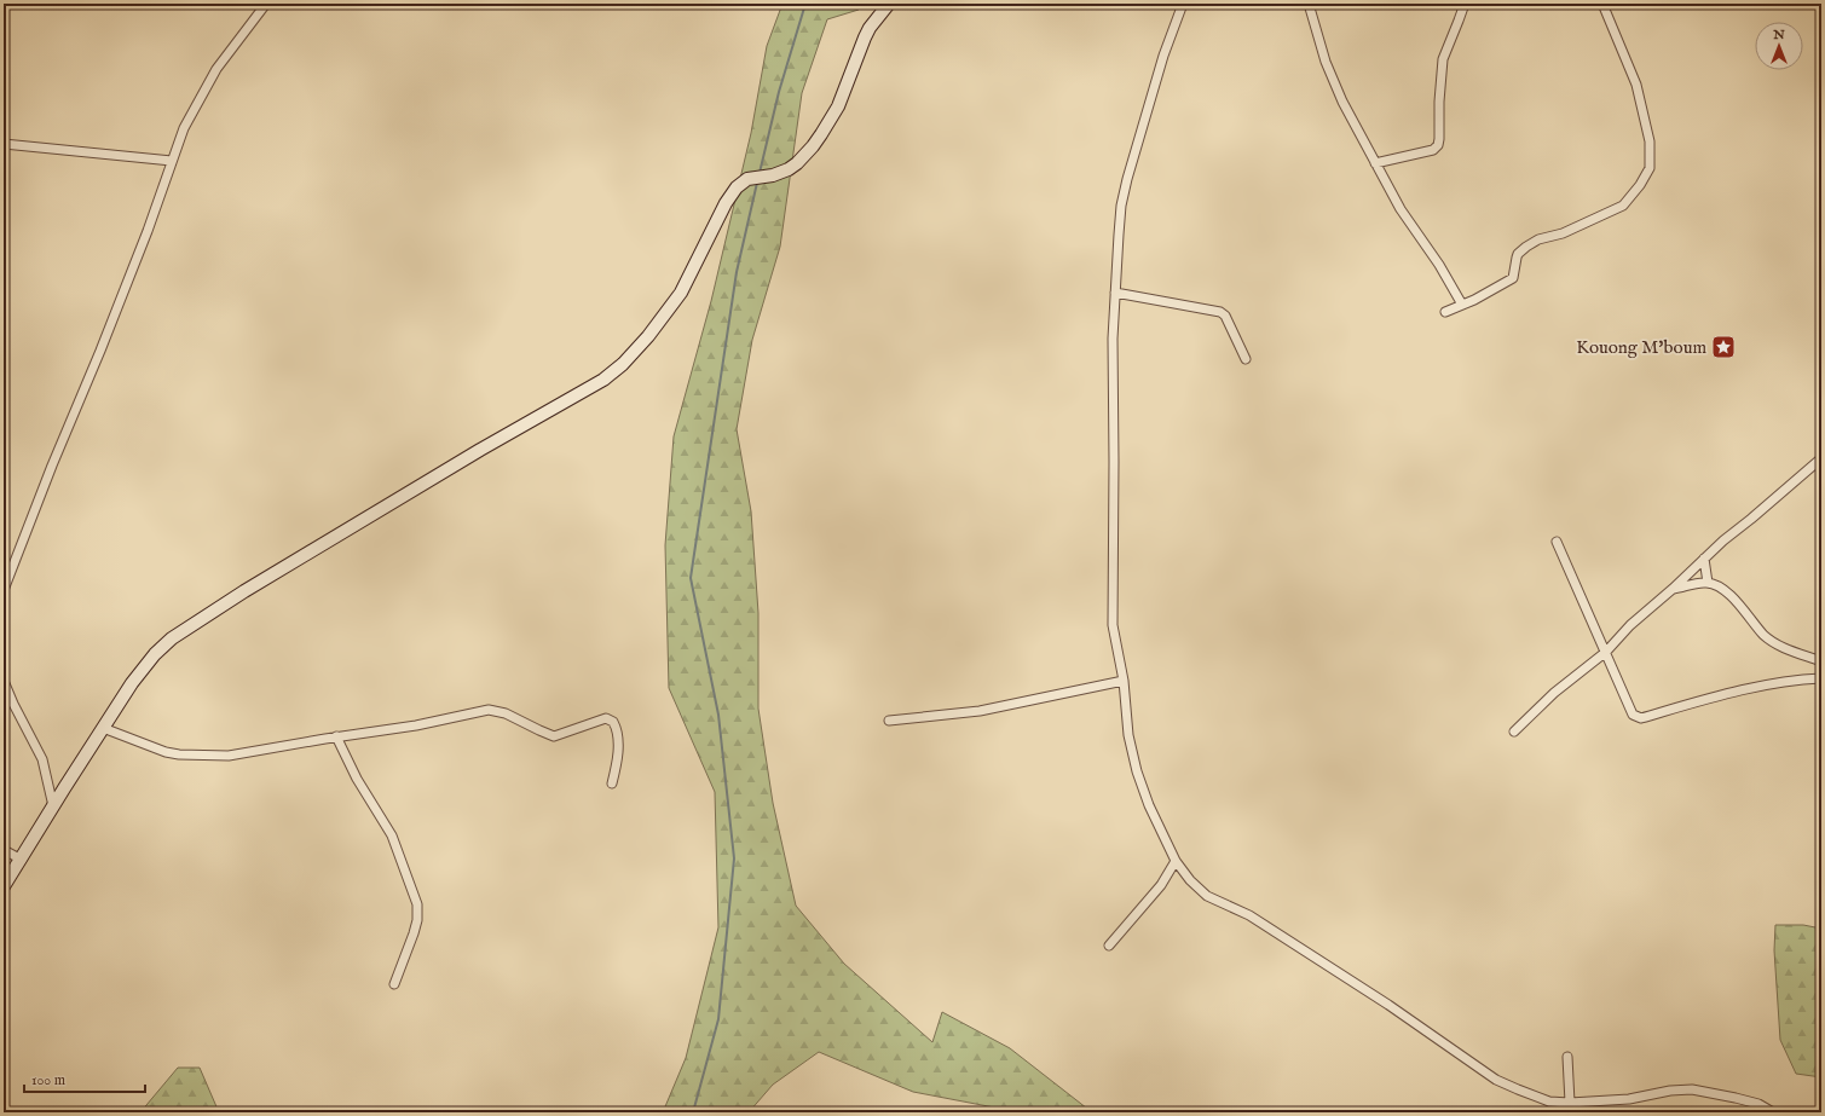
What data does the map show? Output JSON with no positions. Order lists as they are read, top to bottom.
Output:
{
  "places": {
    "place": ["Kouong M'boum"]
  },
  "scale_bar": "100 m",
  "north": "top"
}
